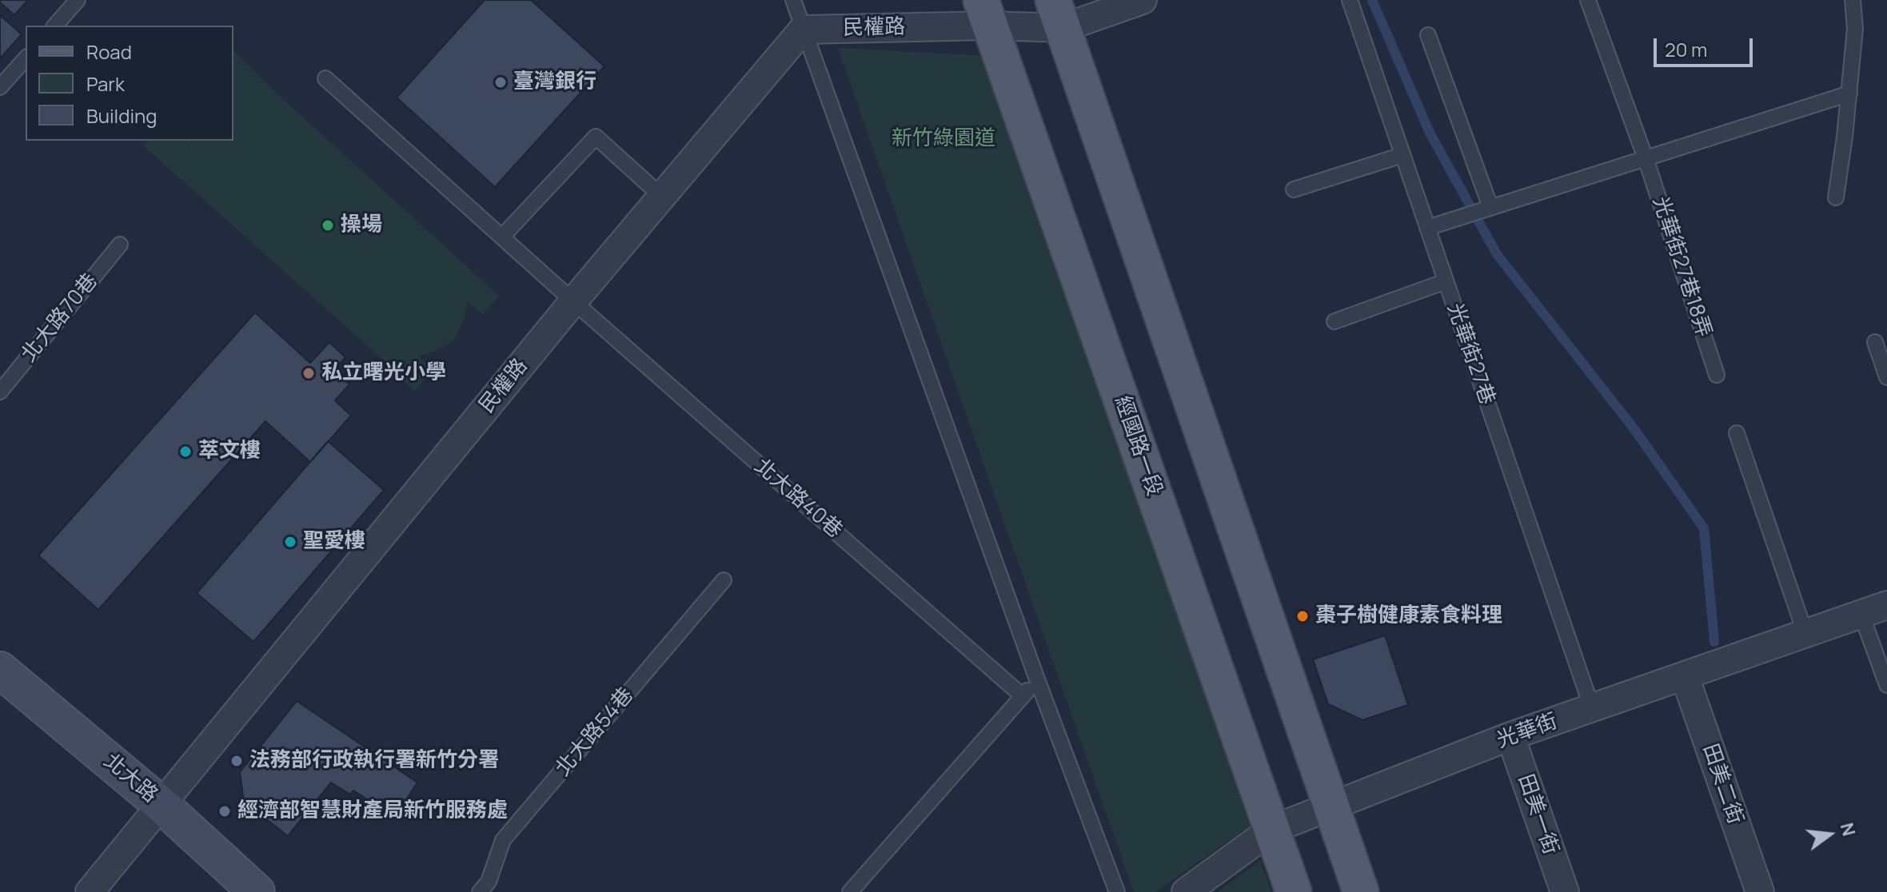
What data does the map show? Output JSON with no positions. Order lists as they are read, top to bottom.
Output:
{
  "streets": {
    "main road": ["經國路一段"],
    "street": [
      "民權路",
      "光華街",
      "北大路",
      "田美二街",
      "田美一街"
    ],
    "lane": [
      "光華街27巷18弄",
      "北大路70巷",
      "光華街27巷",
      "北大路40巷",
      "北大路54巷"
    ]
  },
  "crossings": [
    ["民權路", "經國路一段"],
    ["民權路", "北大路40巷"],
    ["民權路", "北大路"],
    ["光華街27巷", "光華街"],
    ["經國路一段", "光華街"],
    ["光華街", "田美二街"],
    ["光華街", "田美一街"]
  ],
  "parks": ["新竹綠園道"],
  "places": [
    "臺灣銀行",
    "操場",
    "私立曙光小學",
    "萃文樓",
    "聖愛樓",
    "棗子樹健康素食料理",
    "法務部行政執行署新竹分署",
    "經濟部智慧財產局新竹服務處"
  ],
  "legend": ["Road", "Park", "Building"],
  "scale_bar": "20 m",
  "north": "right"
}
